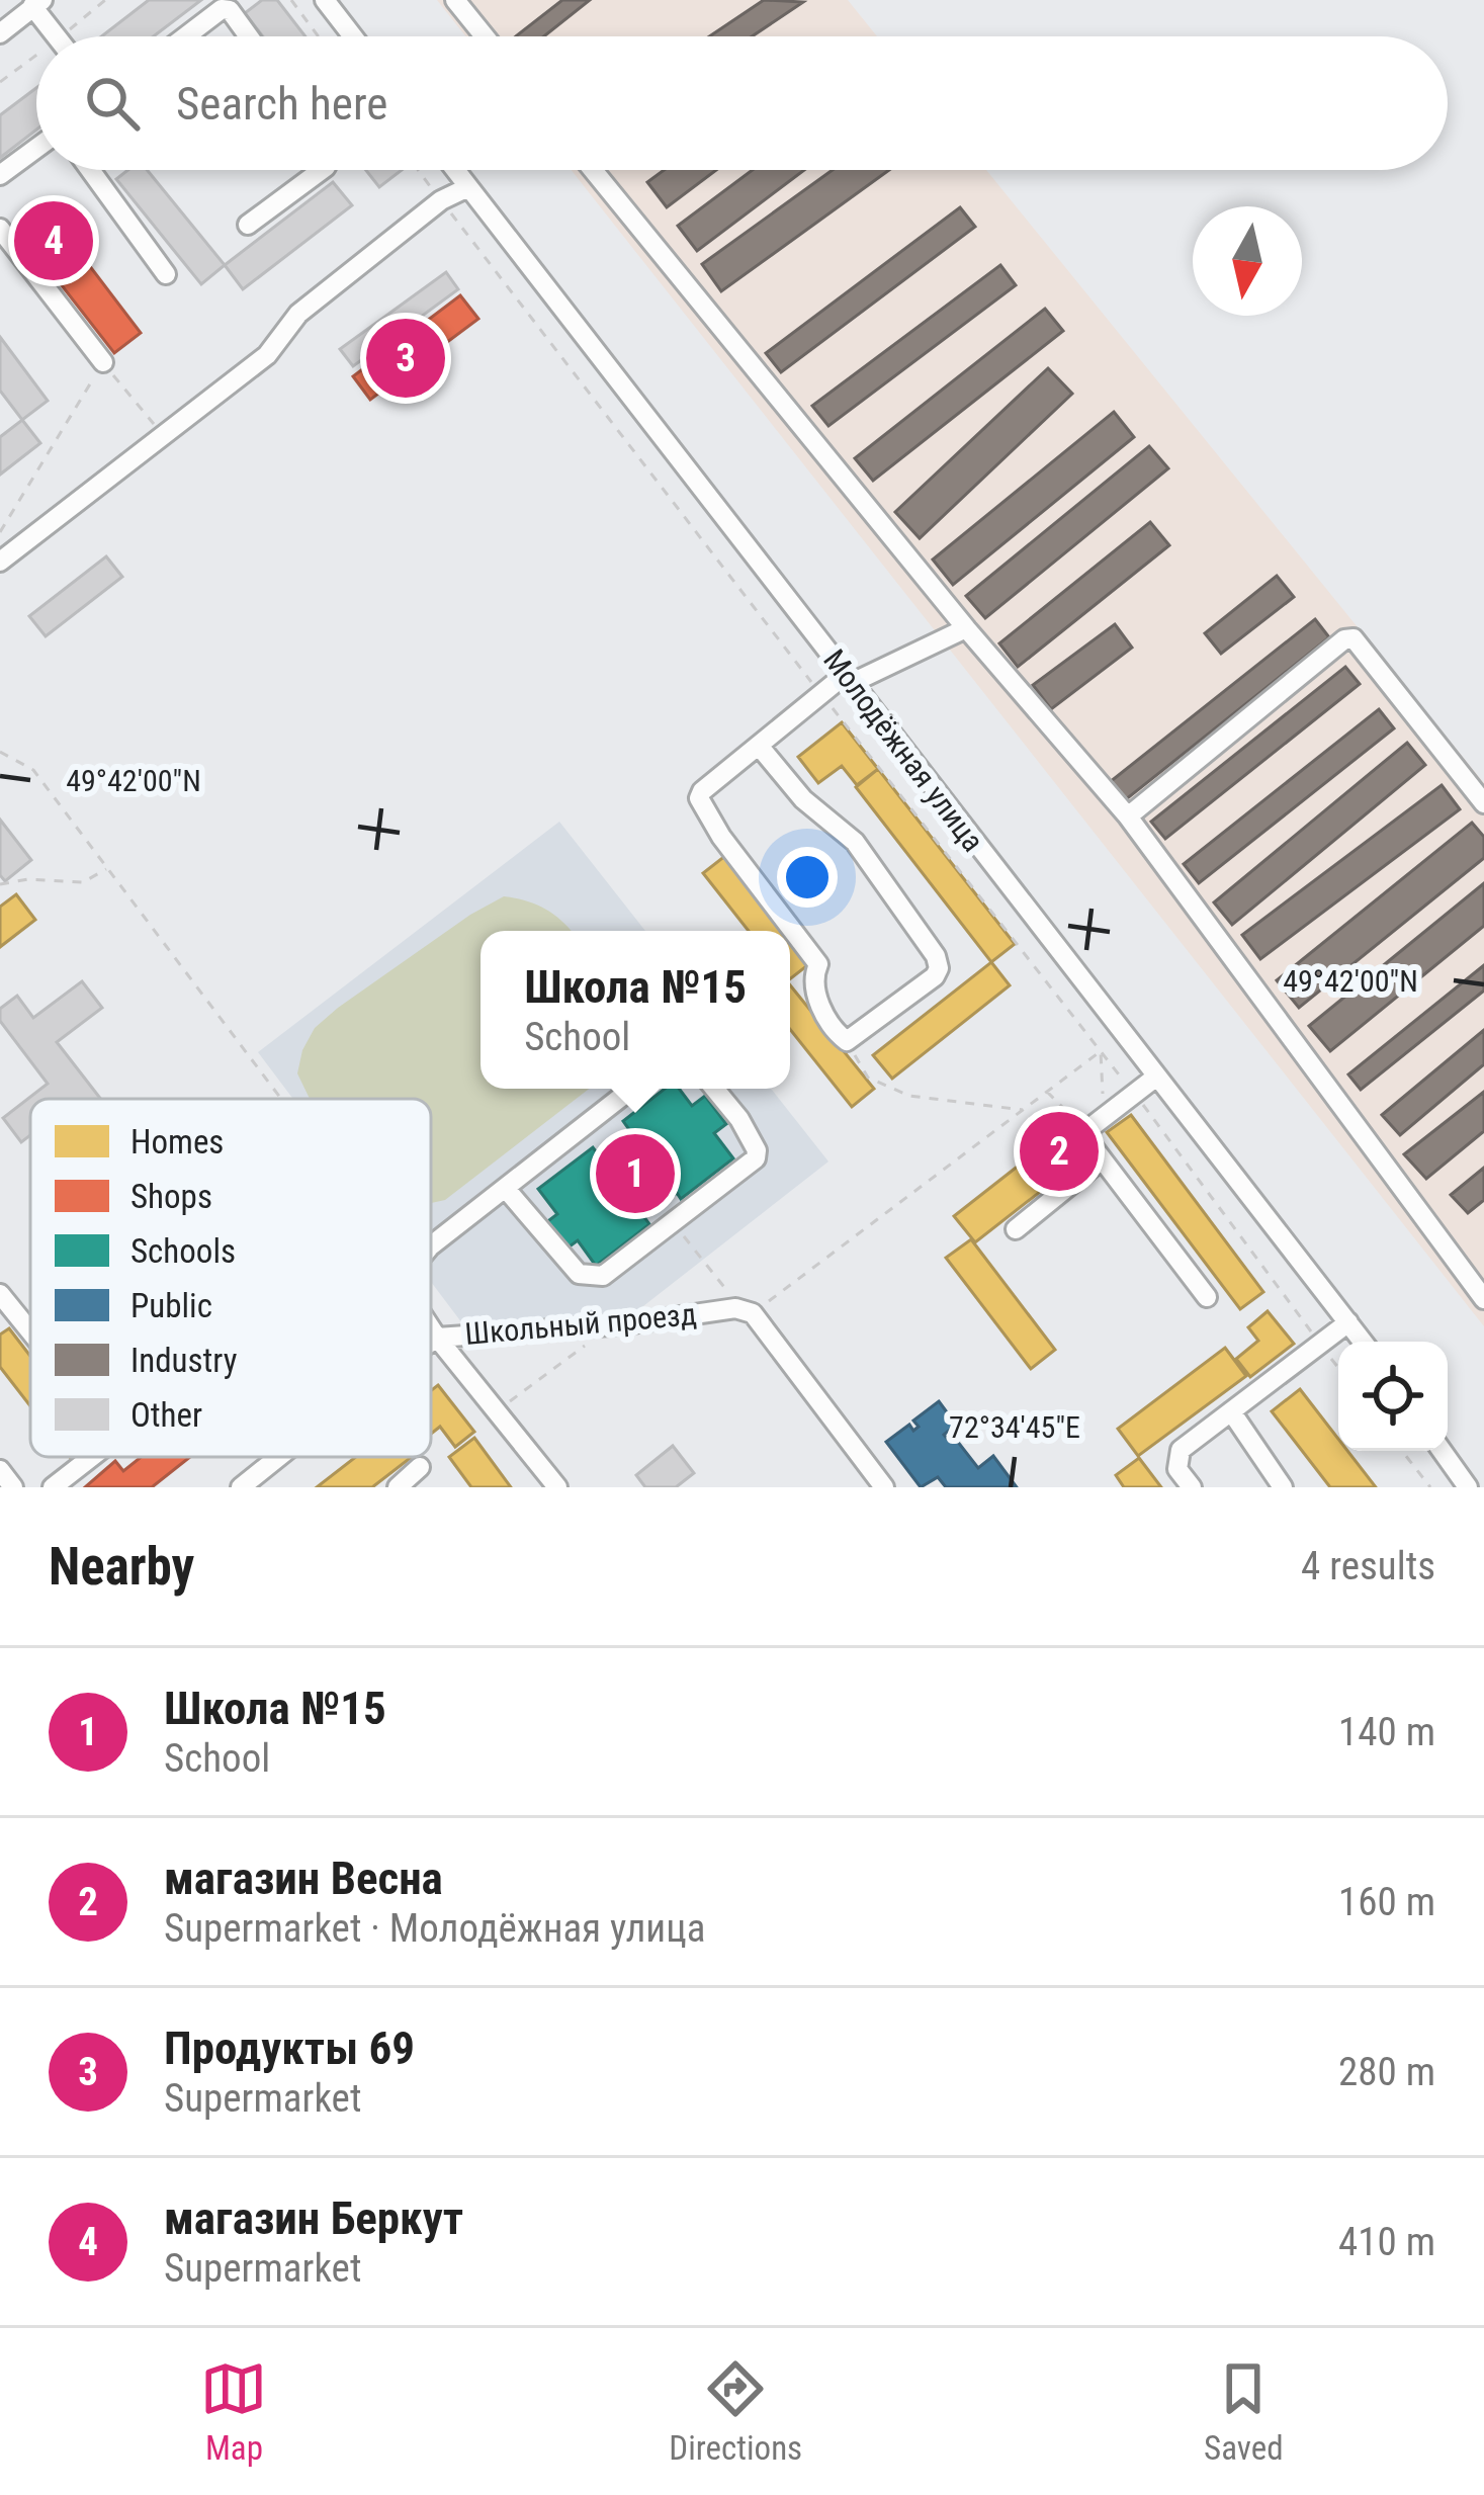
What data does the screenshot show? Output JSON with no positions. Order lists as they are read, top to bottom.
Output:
{
  "streets": {
    "street": ["Молодёжная улица", "Школьный проезд"]
  },
  "legend": [
    "Homes",
    "Shops",
    "Schools",
    "Public",
    "Industry",
    "Other"
  ],
  "north": "bottom",
  "page": {
    "search": "Search here",
    "pins": [
      "4",
      "3",
      "2",
      "1"
    ],
    "popup": ["Школа №15", "School"],
    "heading": ["Nearby", "4 results"],
    "list": [
      {
        "mark": "1",
        "name": "Школа №15",
        "note": "School",
        "value": "140 m"
      },
      {
        "mark": "2",
        "name": "магазин Весна",
        "note": "Supermarket · Молодёжная улица",
        "value": "160 m"
      },
      {
        "mark": "3",
        "name": "Продукты 69",
        "note": "Supermarket",
        "value": "280 m"
      },
      {
        "mark": "4",
        "name": "магазин Беркут",
        "note": "Supermarket",
        "value": "410 m"
      }
    ],
    "nav": ["Map", "Directions", "Saved"]
  },
  "coordinates": ["49°42'00\"N", "72°34'45\"E"]
}
